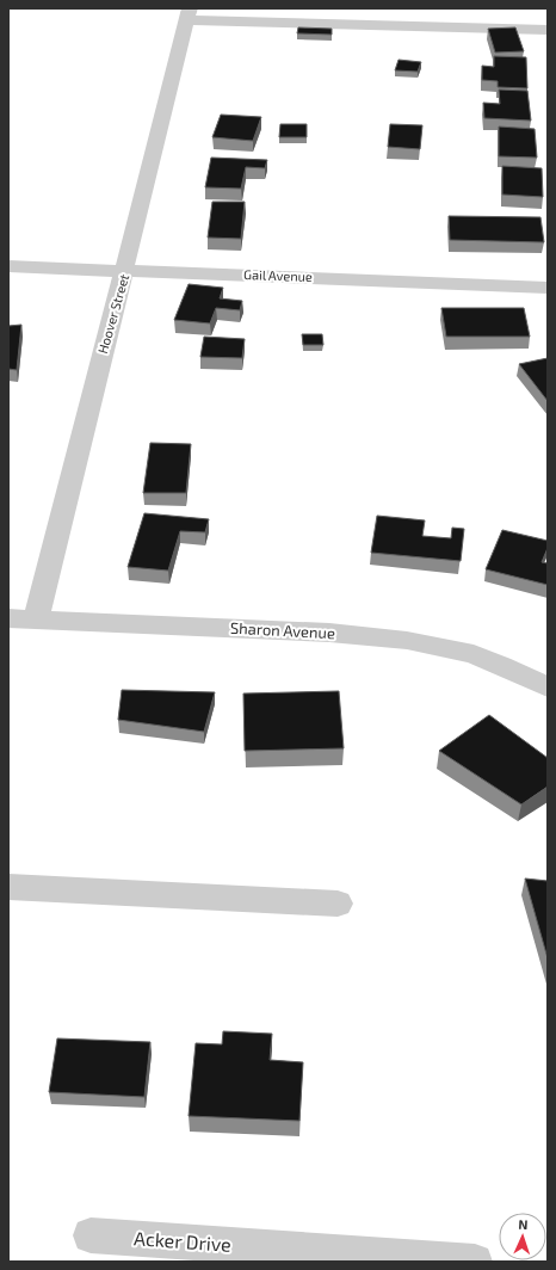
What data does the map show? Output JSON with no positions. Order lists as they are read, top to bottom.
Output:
{
  "streets": {
    "street": [
      "Gail Avenue",
      "Hoover Street",
      "Sharon Avenue",
      "Acker Drive"
    ]
  },
  "crossings": [
    ["Gail Avenue", "Hoover Street"],
    ["Hoover Street", "Sharon Avenue"]
  ],
  "north": "top"
}
